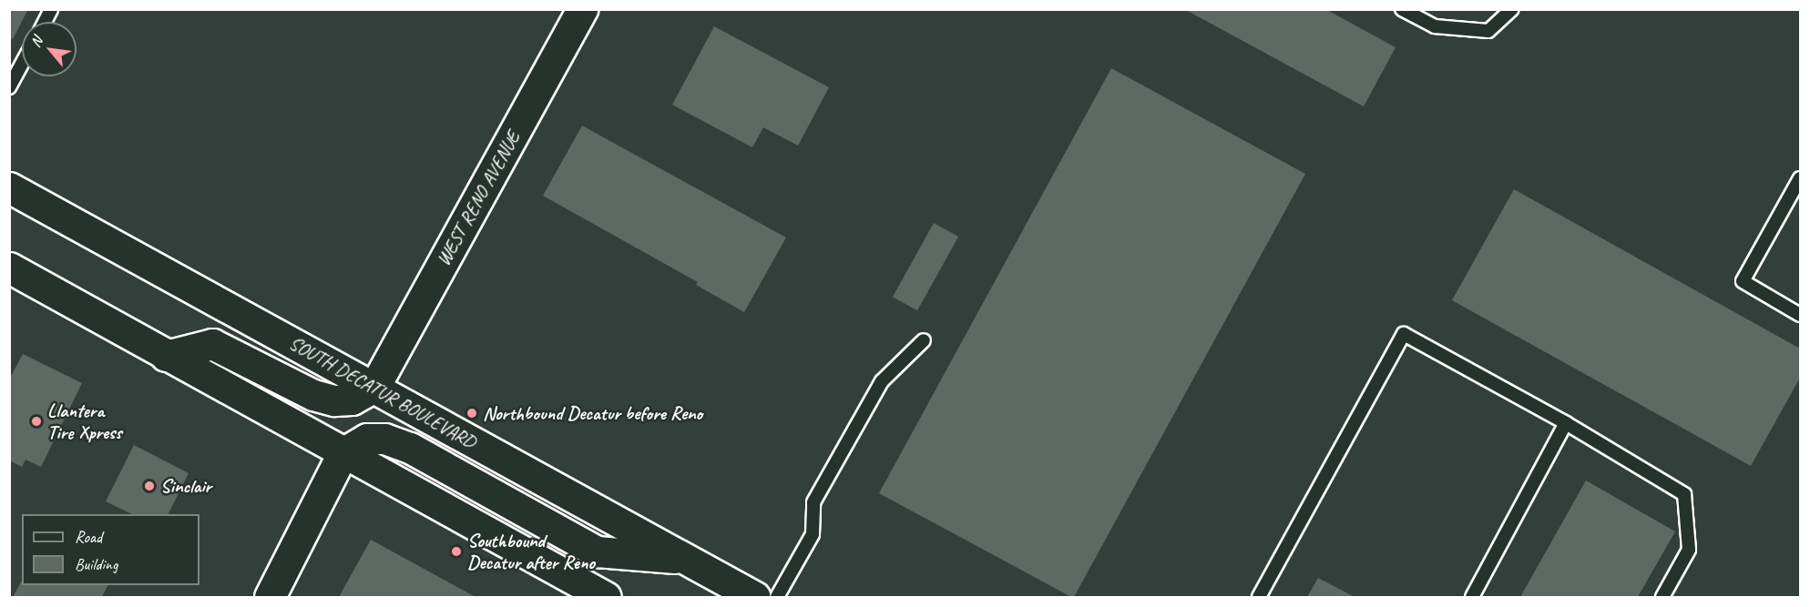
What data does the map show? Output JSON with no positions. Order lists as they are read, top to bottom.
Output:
{
  "streets": {
    "main road": ["WEST RENO AVENUE", "SOUTH DECATUR BOULEVARD"]
  },
  "crossings": [
    ["WEST RENO AVENUE", "SOUTH DECATUR BOULEVARD"]
  ],
  "places": [
    "Northbound Decatur before Reno",
    "Llantera Tire Xpress",
    "Sinclair",
    "Southbound Decatur after Reno"
  ],
  "legend": ["Road", "Building"],
  "north": "top left"
}
